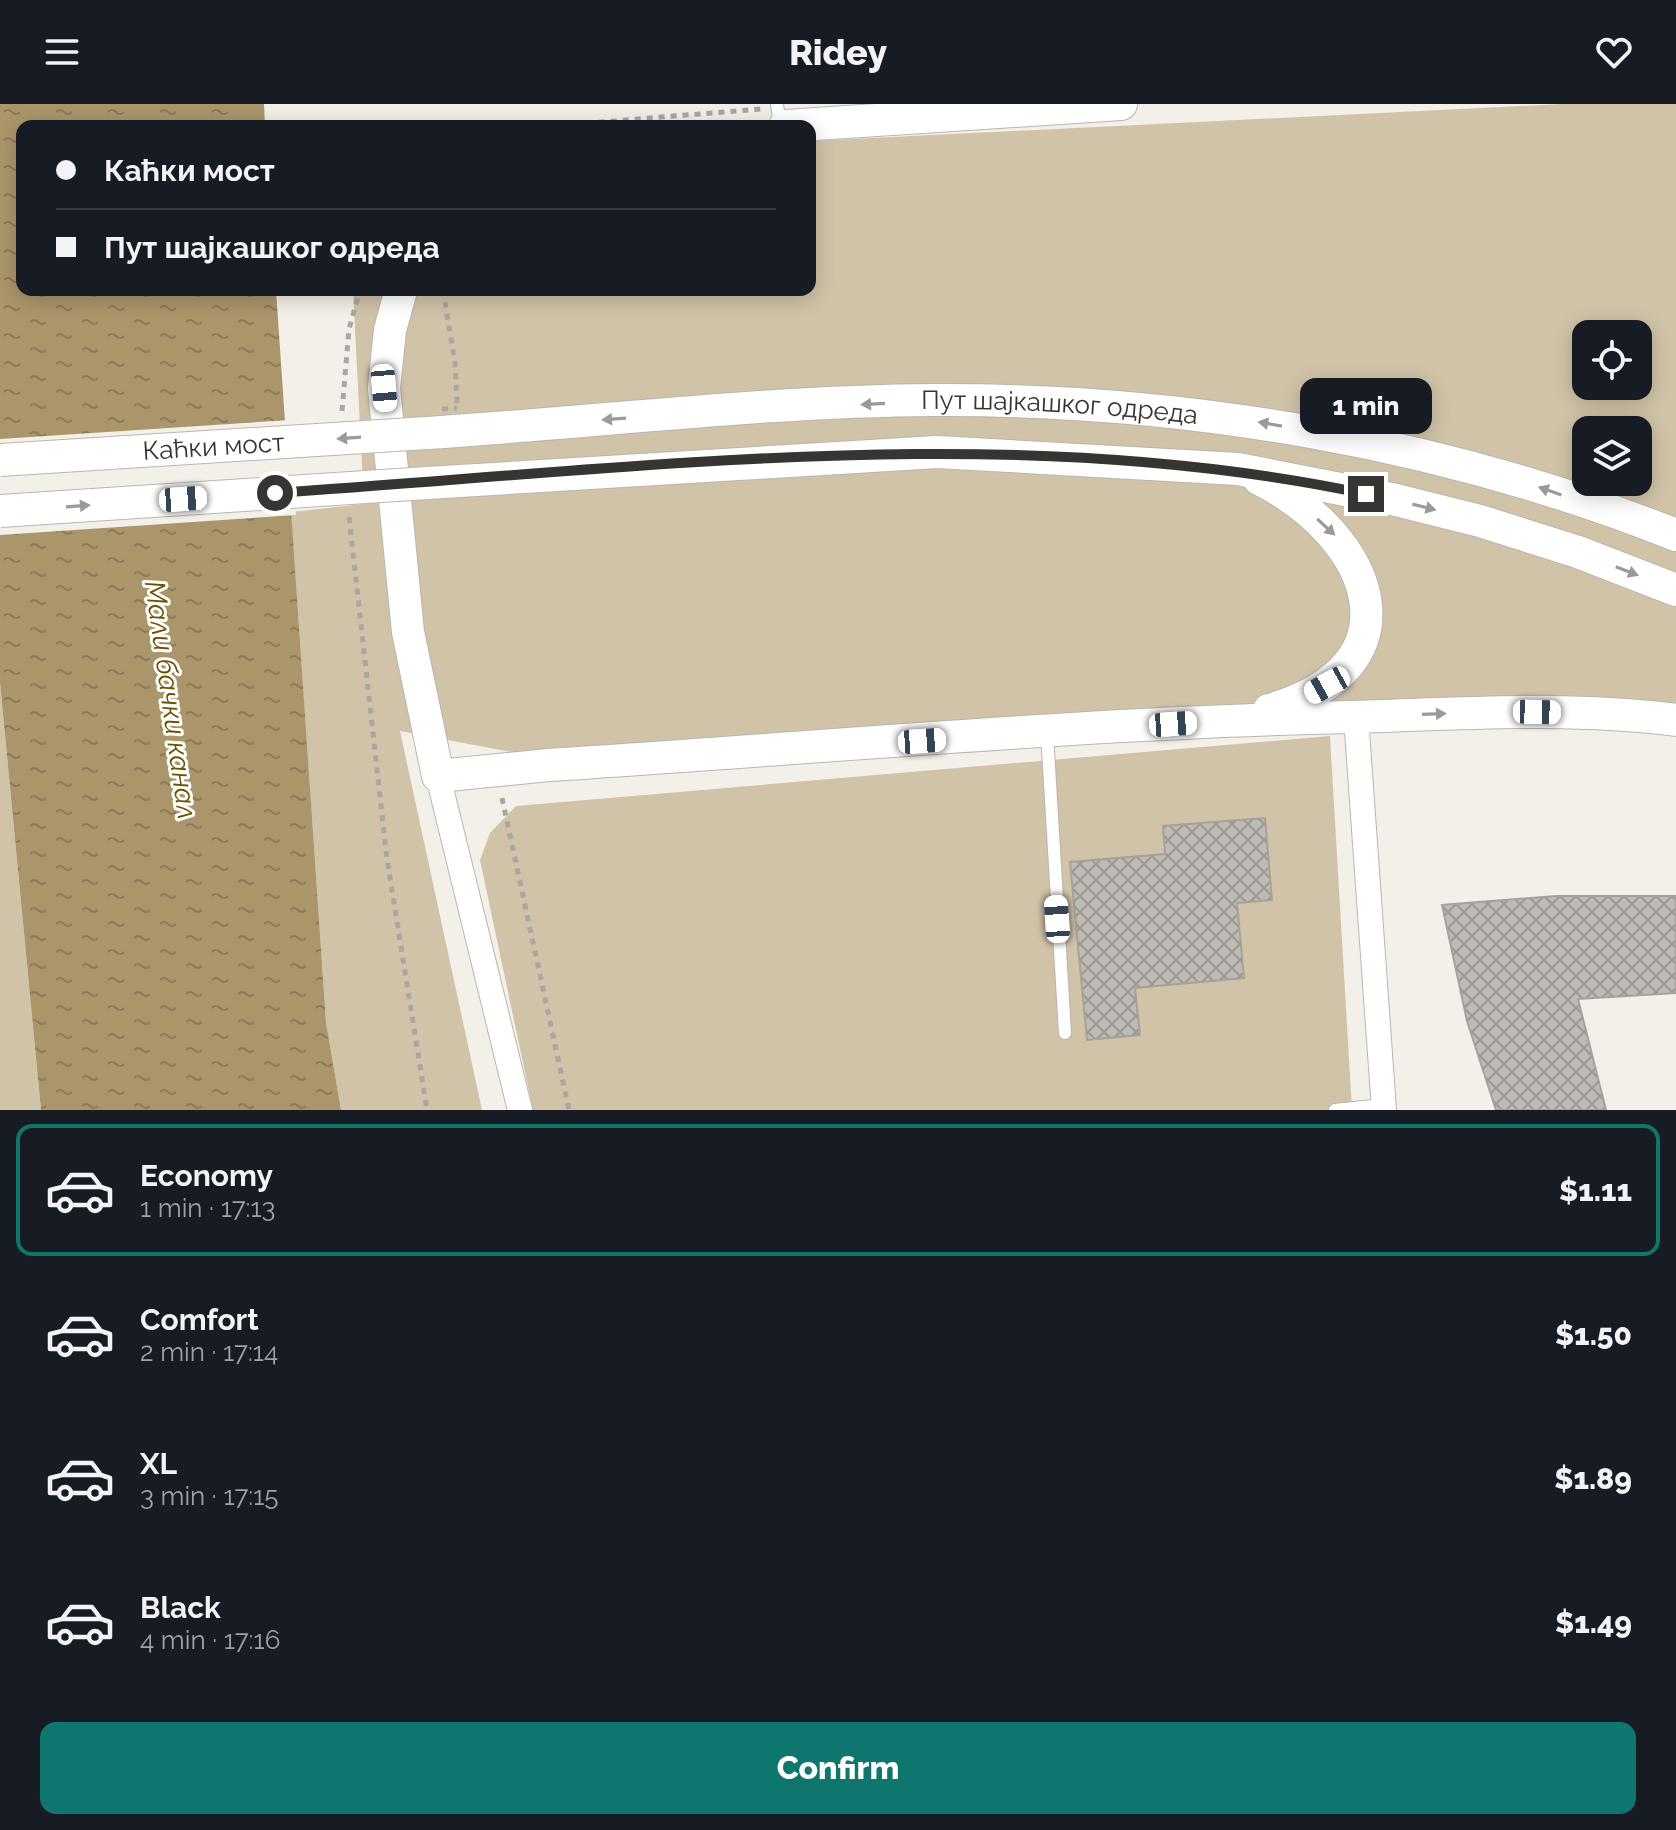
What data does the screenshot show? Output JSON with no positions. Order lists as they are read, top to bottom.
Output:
{
  "streets": {
    "main road": ["Пут шајкашког одреда", "Каћки мост"]
  },
  "crossings": [
    ["Пут шајкашког одреда", "Каћки мост"]
  ],
  "water": ["Мали бачки канал"],
  "page": {
    "header": "Ridey",
    "banner": ["Каћки мост", "Пут шајкашког одреда"],
    "bubble": "1 min",
    "list": [
      {
        "name": "Economy",
        "note": "1 min · 17:13",
        "value": "$1.11"
      },
      {
        "name": "Comfort",
        "note": "2 min · 17:14",
        "value": "$1.50"
      },
      {
        "name": "XL",
        "note": "3 min · 17:15",
        "value": "$1.89"
      },
      {
        "name": "Black",
        "note": "4 min · 17:16",
        "value": "$1.49"
      }
    ],
    "buttons": "Confirm"
  }
}
